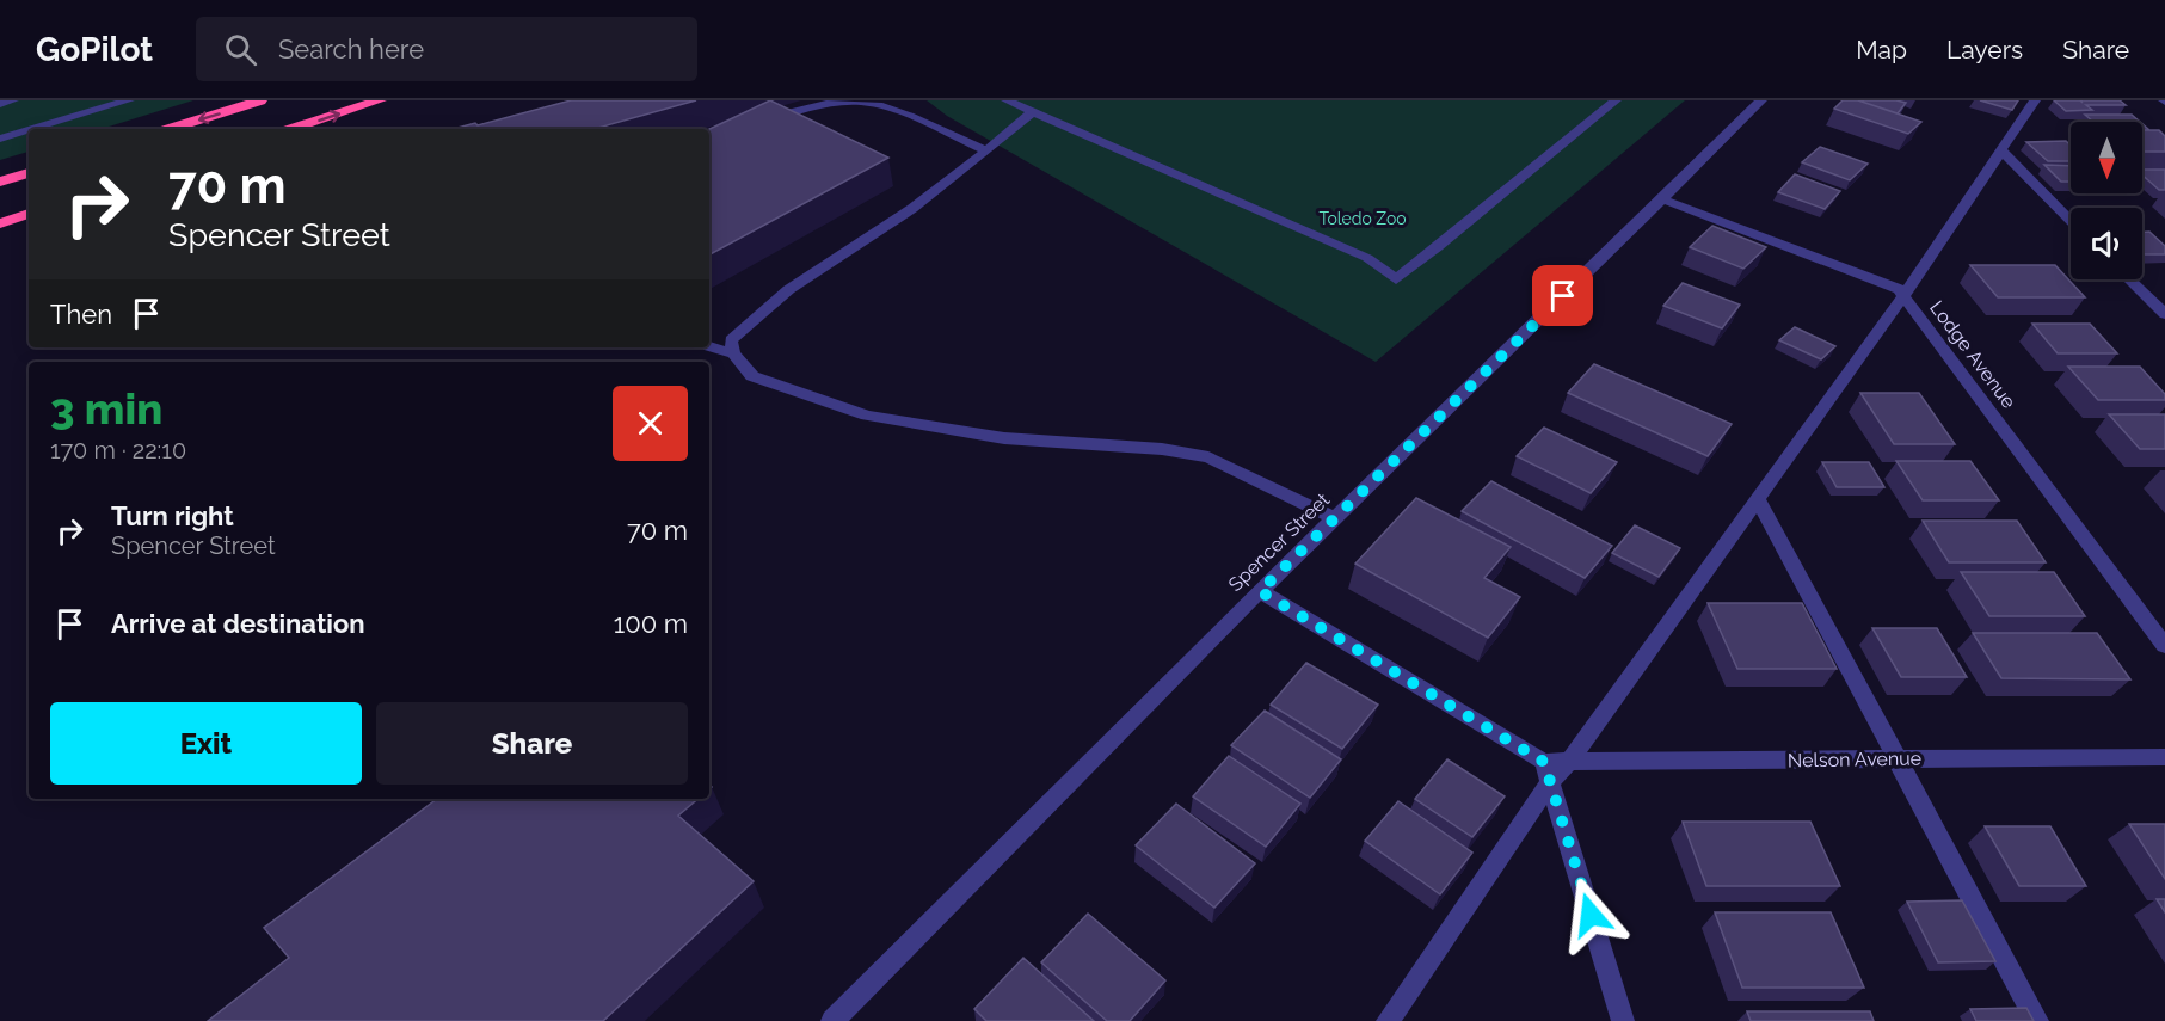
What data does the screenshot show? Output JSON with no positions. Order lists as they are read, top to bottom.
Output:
{
  "streets": {
    "street": ["Lodge Avenue", "Spencer Street", "Nelson Avenue"]
  },
  "crossings": [
    ["Lodge Avenue", "Spencer Street"]
  ],
  "parks": ["Toledo Zoo"],
  "north": "bottom",
  "page": {
    "header": "GoPilot",
    "search": "Search here",
    "nav": ["Map", "Layers", "Share"],
    "turn": ["70 m", "Spencer Street"],
    "then": "Then",
    "heading": ["3 min", "170 m · 22:10"],
    "list": [
      {
        "name": "Turn right",
        "note": "Spencer Street",
        "value": "70 m"
      },
      {
        "name": "Arrive at destination",
        "value": "100 m"
      }
    ],
    "buttons": ["Exit", "Share"]
  }
}
